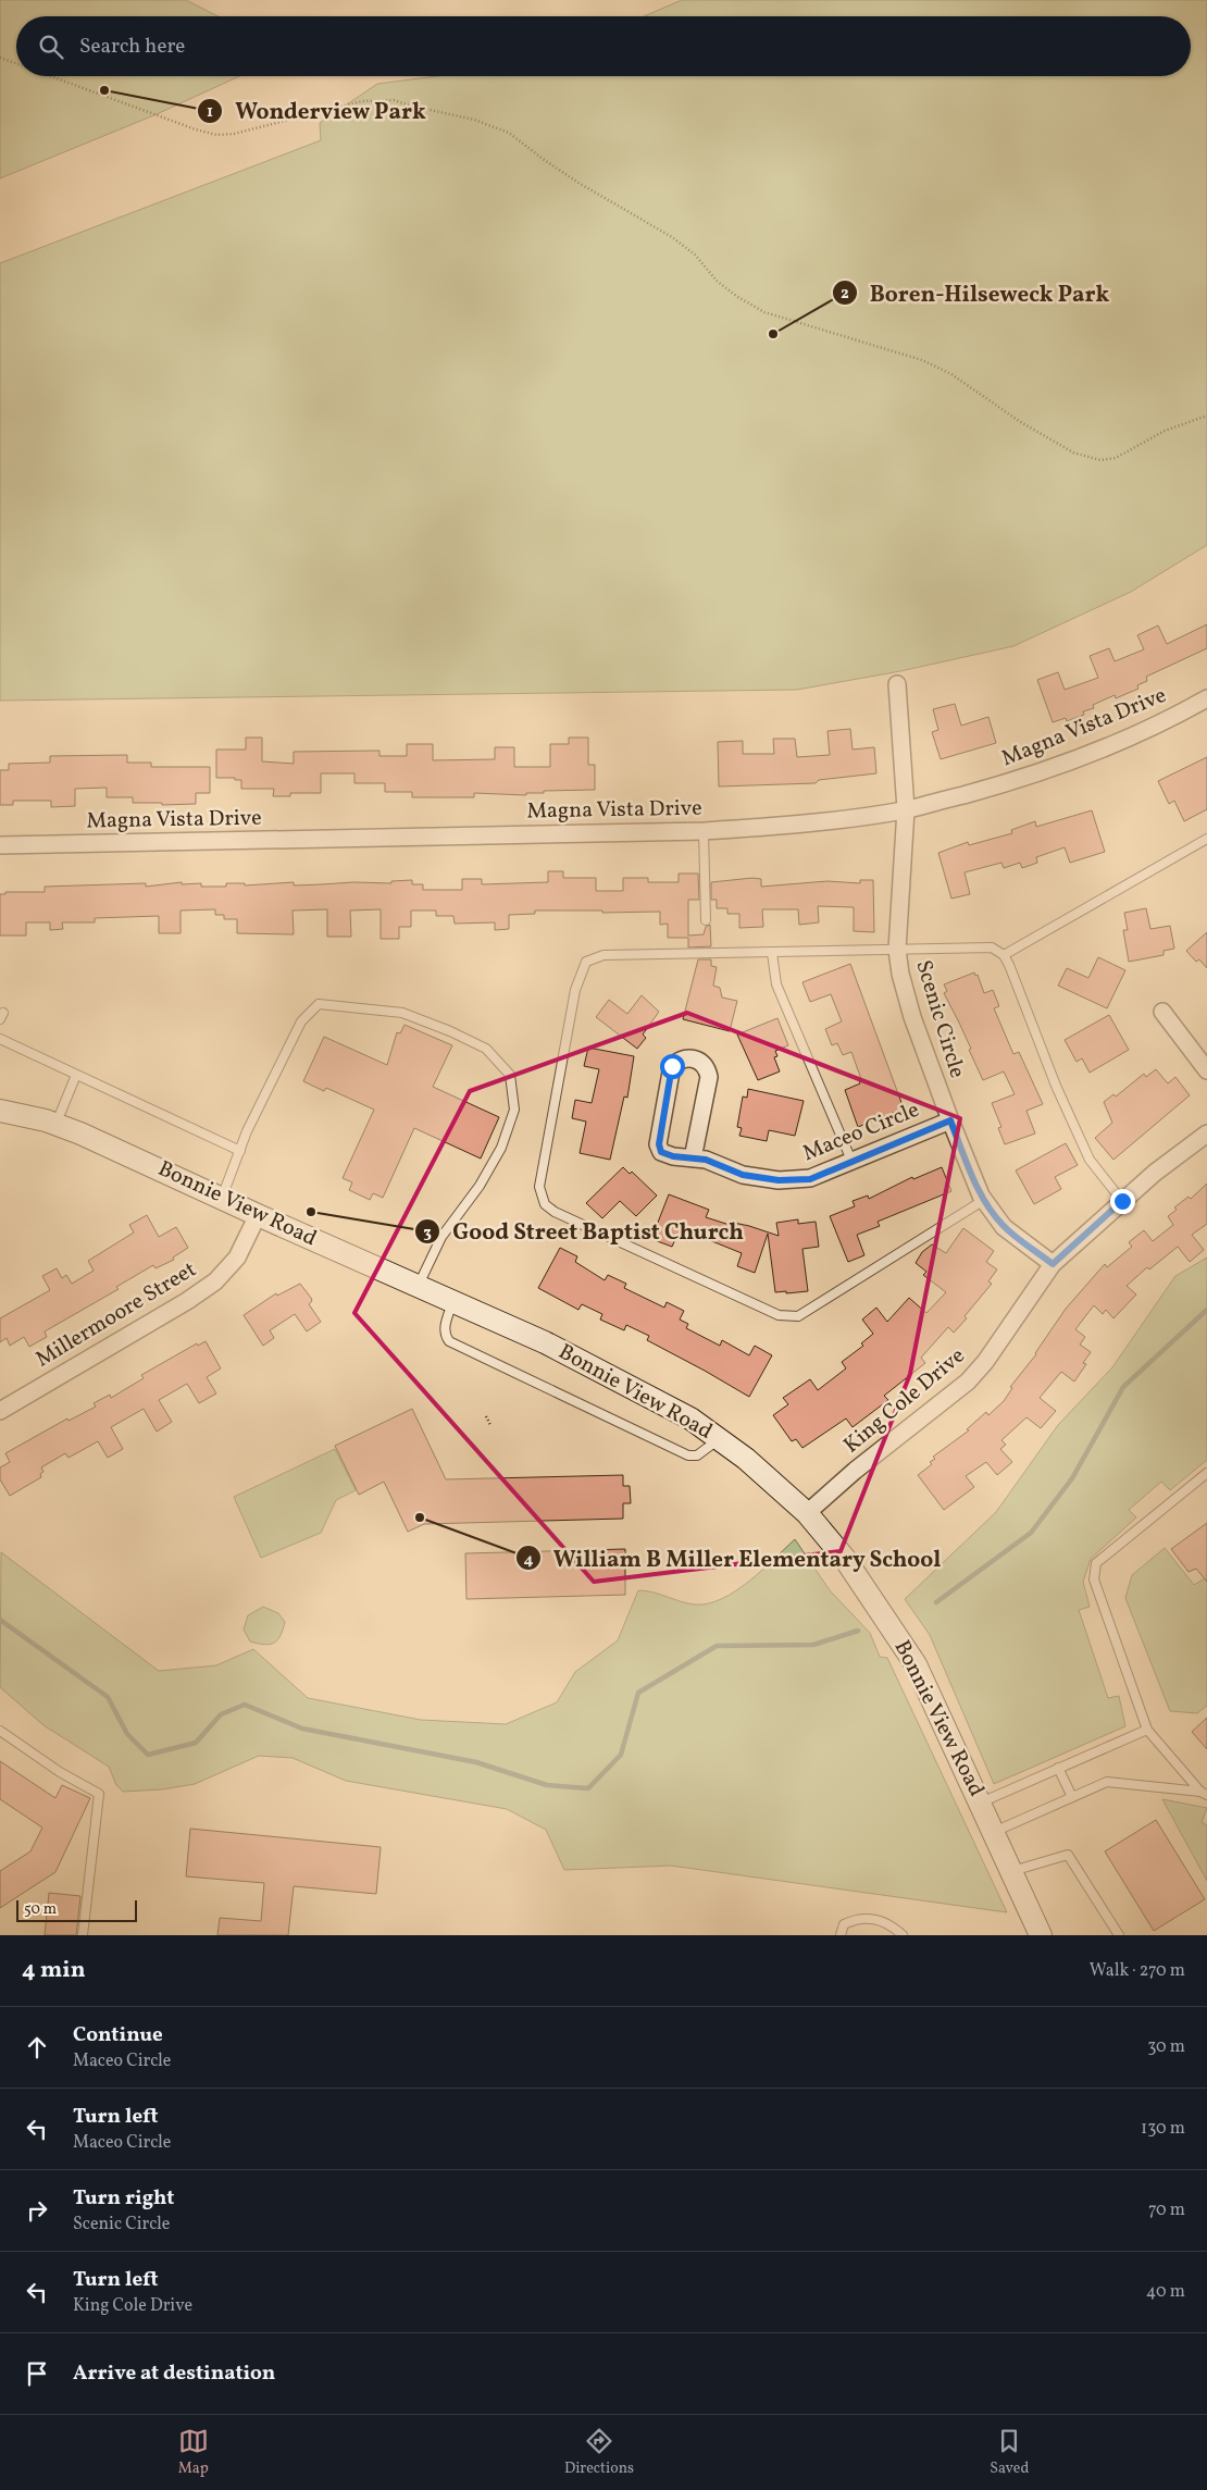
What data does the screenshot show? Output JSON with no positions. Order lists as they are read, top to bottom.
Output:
{
  "streets": {
    "street": [
      "Magna Vista Drive",
      "Scenic Circle",
      "Maceo Circle",
      "Bonnie View Road",
      "Millermoore Street",
      "King Cole Drive"
    ]
  },
  "crossings": [
    ["Magna Vista Drive", "Scenic Circle"],
    ["Scenic Circle", "Maceo Circle"],
    ["Scenic Circle", "King Cole Drive"],
    ["Bonnie View Road", "Millermoore Street"],
    ["Bonnie View Road", "King Cole Drive"]
  ],
  "places": [
    "Wonderview Park",
    "Boren-Hilseweck Park",
    "Good Street Baptist Church",
    "William B Miller Elementary School"
  ],
  "scale_bar": "50 m",
  "page": {
    "search": "Search here",
    "scale": "50 m",
    "heading": ["4 min", "Walk · 270 m"],
    "list": [
      ["Continue", "Maceo Circle", "30 m"],
      ["Turn left", "Maceo Circle", "130 m"],
      ["Turn right", "Scenic Circle", "70 m"],
      ["Turn left", "King Cole Drive", "40 m"],
      "Arrive at destination"
    ],
    "nav": ["Map", "Directions", "Saved"]
  }
}
